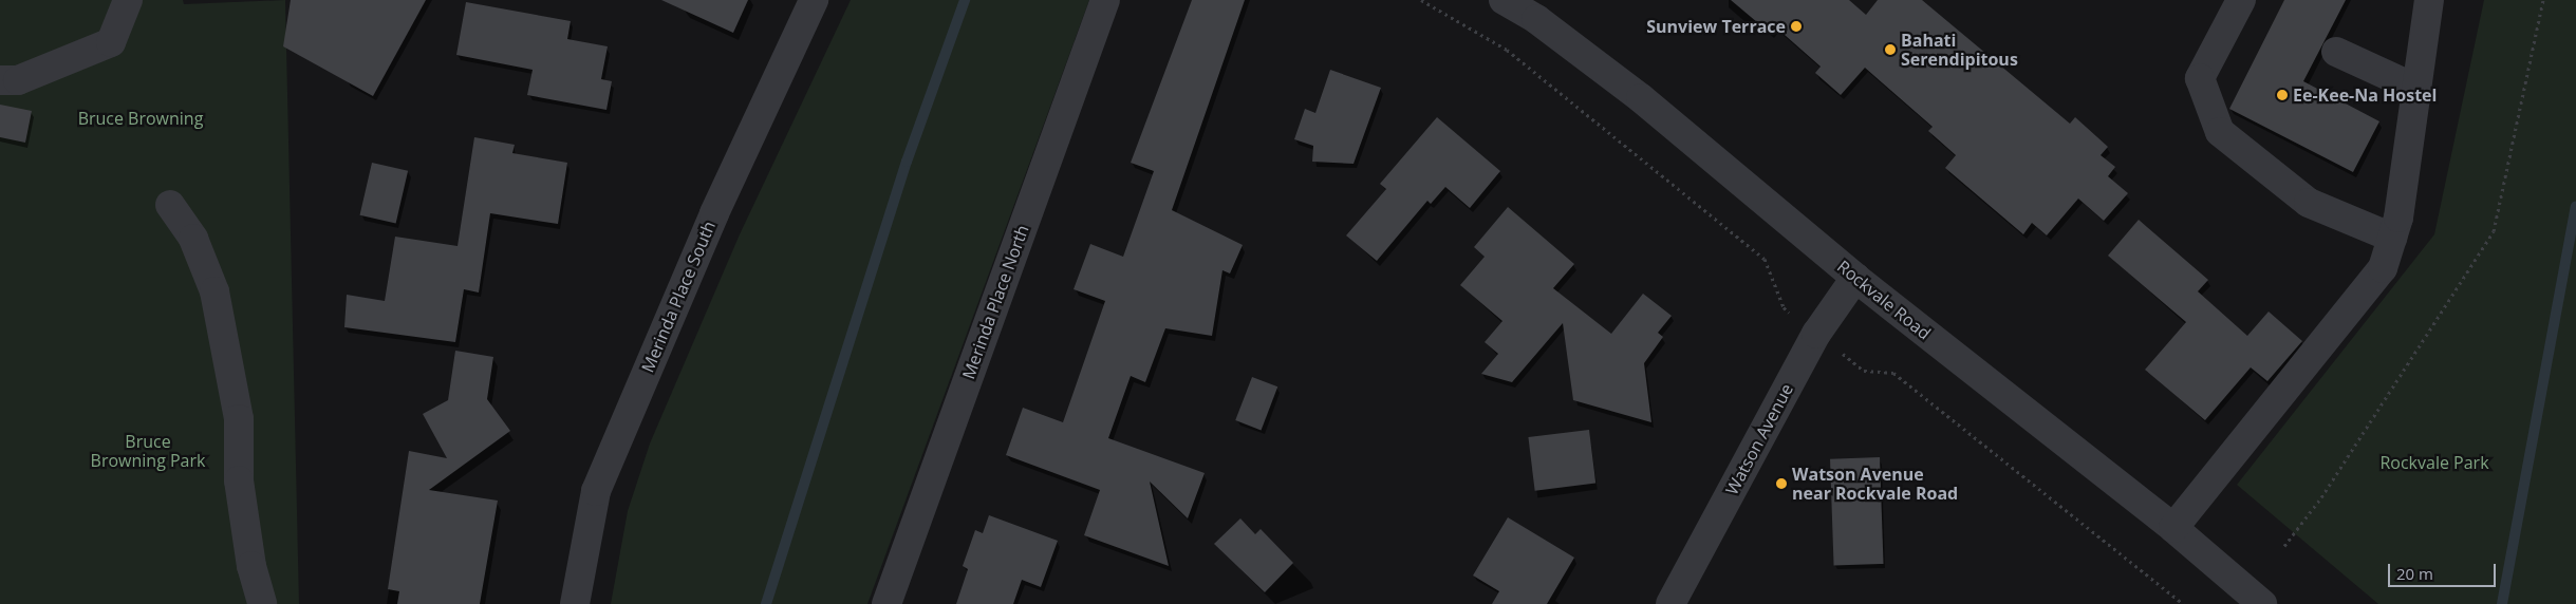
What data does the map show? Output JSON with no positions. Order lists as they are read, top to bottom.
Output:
{
  "streets": {
    "street": [
      "Merinda Place South",
      "Rockvale Road",
      "Merinda Place North",
      "Watson Avenue"
    ]
  },
  "crossings": [
    ["Rockvale Road", "Watson Avenue"]
  ],
  "parks": ["Bruce Browning", "Bruce Browning Park", "Rockvale Park"],
  "places": [
    "Sunview Terrace",
    "Bahati Serendipitous",
    "Ee-Kee-Na Hostel",
    "Watson Avenue near Rockvale Road"
  ],
  "scale_bar": "20 m"
}
